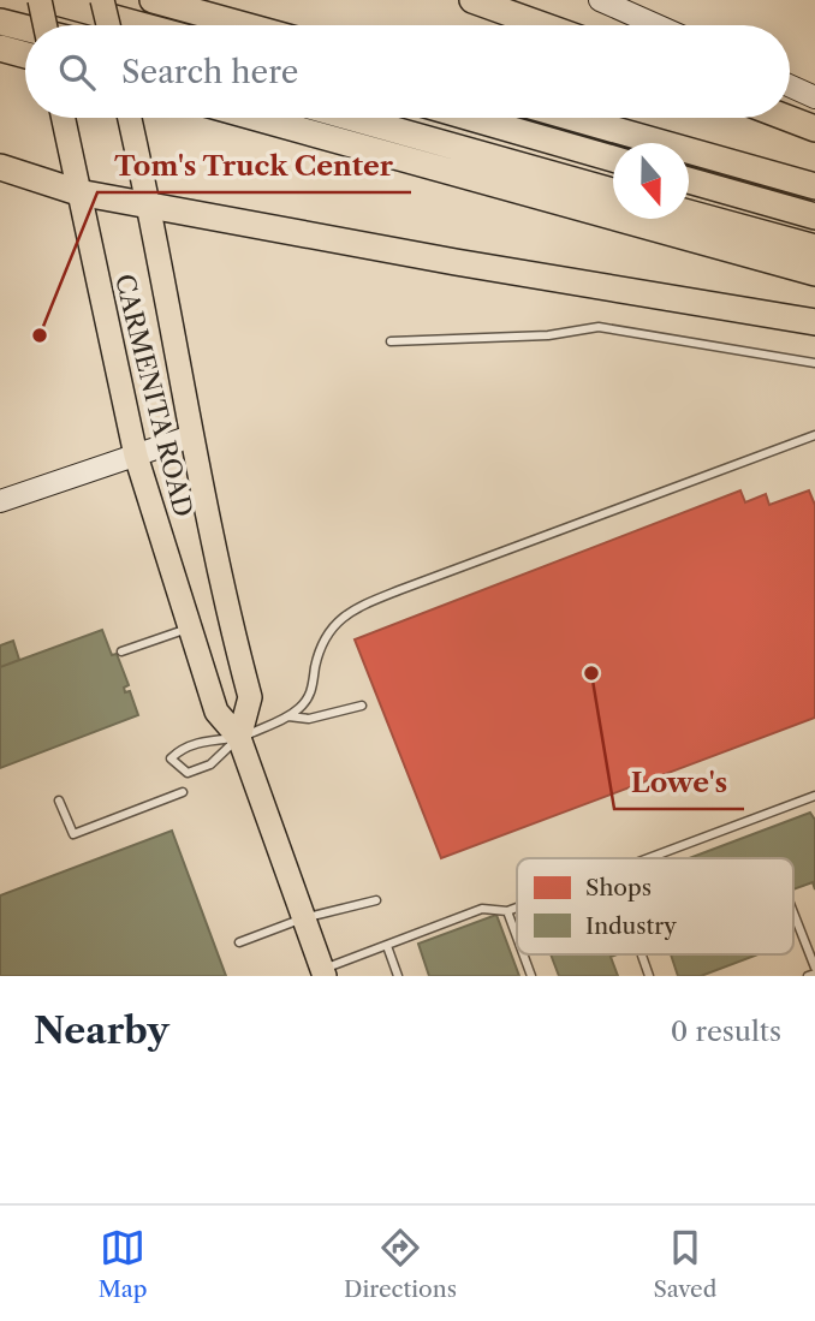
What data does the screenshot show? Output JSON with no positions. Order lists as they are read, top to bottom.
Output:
{
  "streets": {
    "main road": ["CARMENITA ROAD"]
  },
  "places": ["Tom's Truck Center", "Lowe's"],
  "legend": ["Shops", "Industry"],
  "north": "bottom",
  "page": {
    "search": "Search here",
    "heading": ["Nearby", "0 results"],
    "nav": ["Map", "Directions", "Saved"]
  }
}
